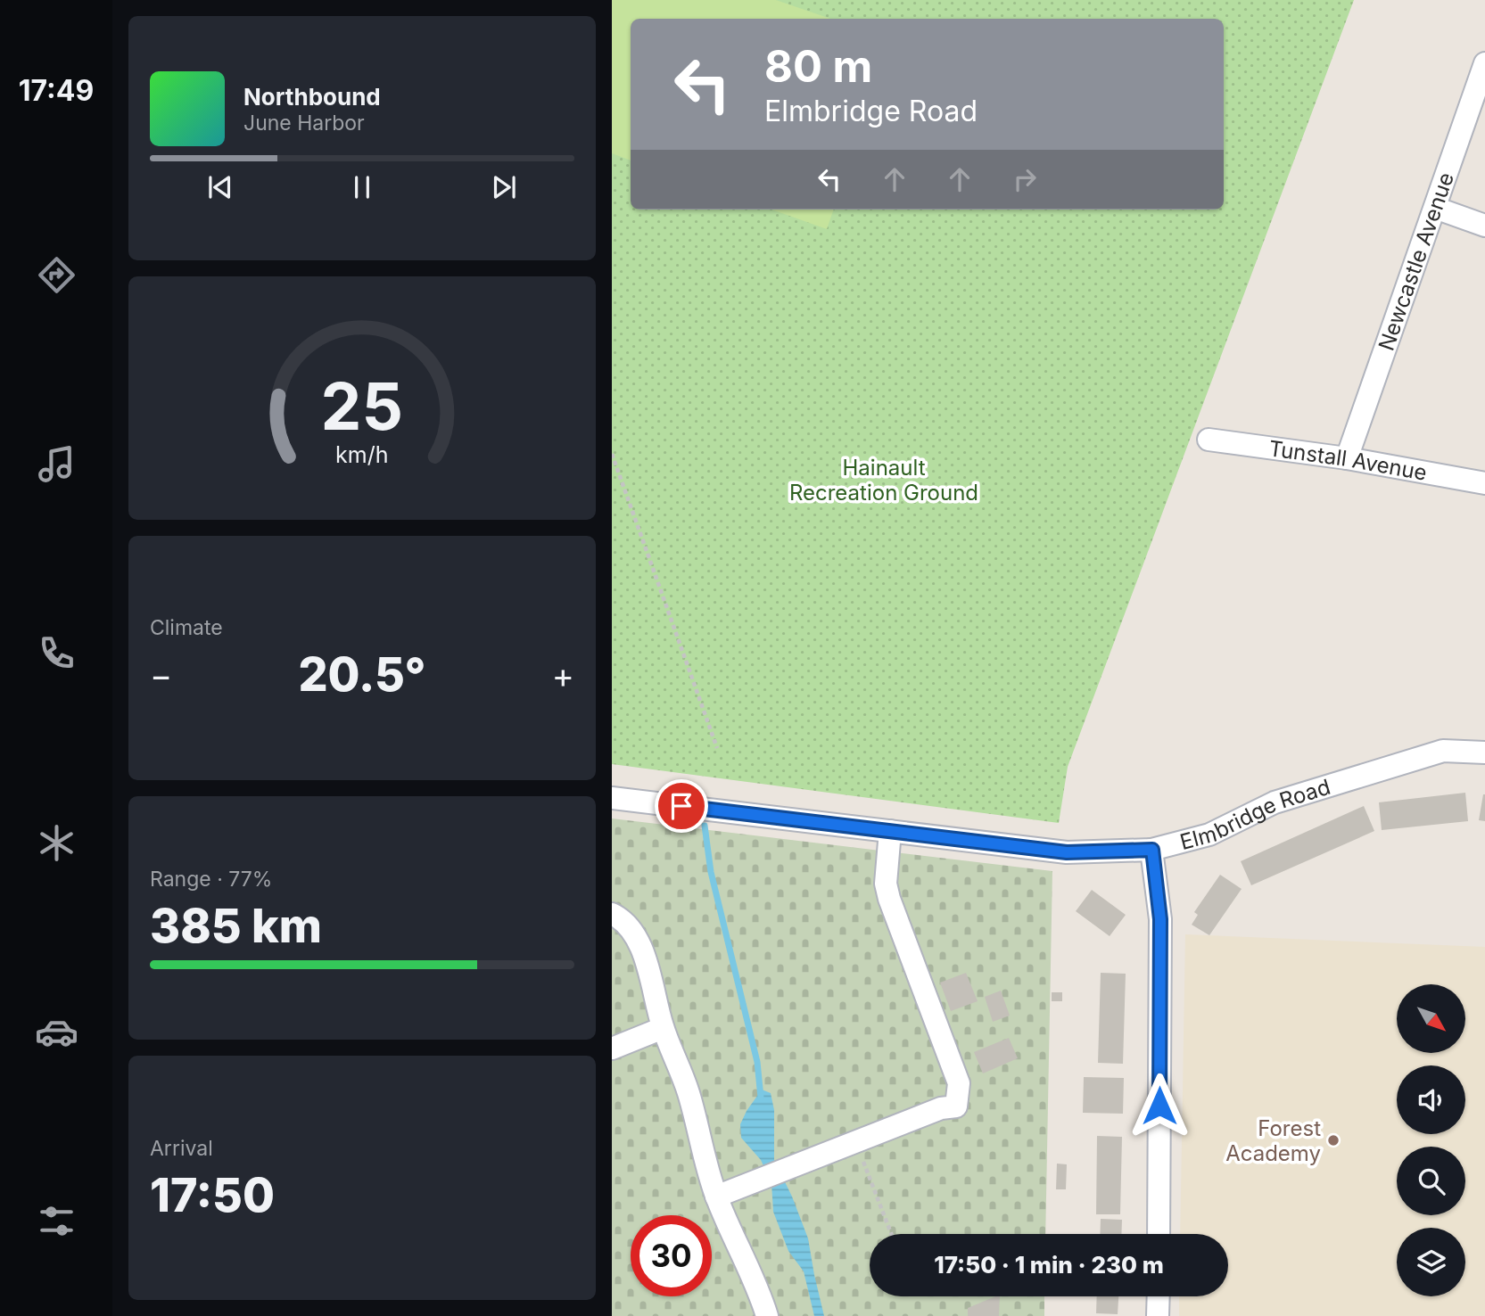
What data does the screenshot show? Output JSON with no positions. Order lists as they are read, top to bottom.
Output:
{
  "streets": {
    "street": ["Newcastle Avenue", "Tunstall Avenue", "Elmbridge Road"]
  },
  "crossings": [
    ["Newcastle Avenue", "Tunstall Avenue"]
  ],
  "parks": ["Hainault Recreation Ground"],
  "places": ["Forest Academy"],
  "north": "bottom right",
  "page": {
    "tabs": "17:49",
    "turn": ["80 m", "Elmbridge Road"],
    "song": ["Northbound", "June Harbor"],
    "tile": [
      "Climate",
      ["Range · 77%", "385 km"],
      ["Arrival", "17:50"]
    ],
    "heat": ["−", "20.5°", "+"],
    "limit": "30",
    "trip": "17:50 · 1 min · 230 m",
    "gauge": ["25", "km/h"]
  }
}
